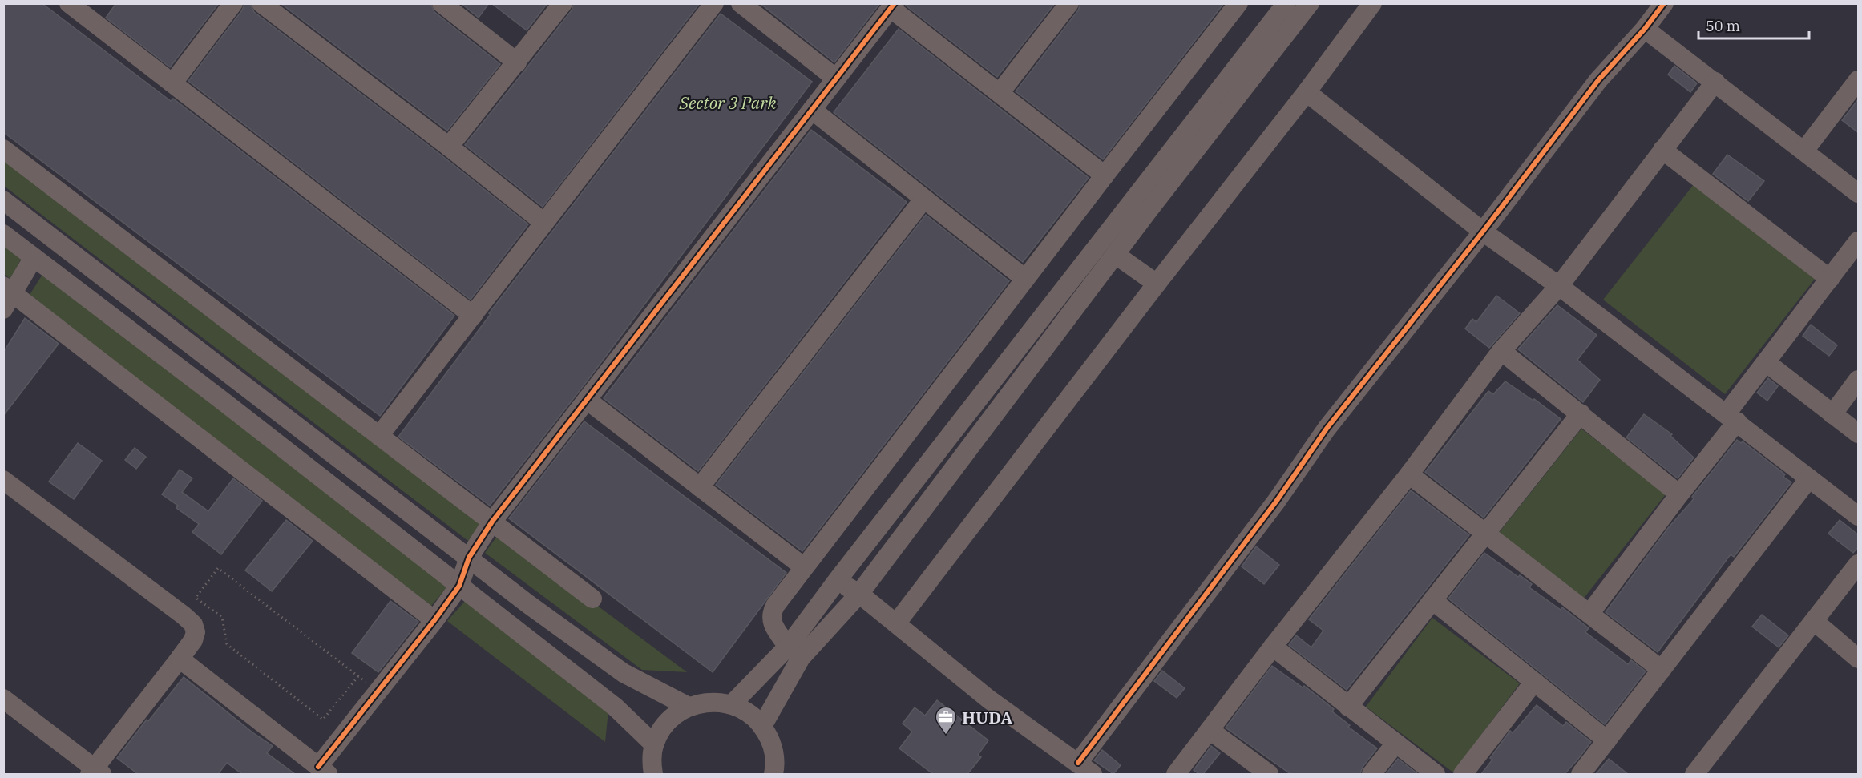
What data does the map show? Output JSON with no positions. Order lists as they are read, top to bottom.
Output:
{
  "parks": ["Sector 3 Park"],
  "places": {
    "office": ["HUDA"]
  },
  "scale_bar": "50 m"
}
